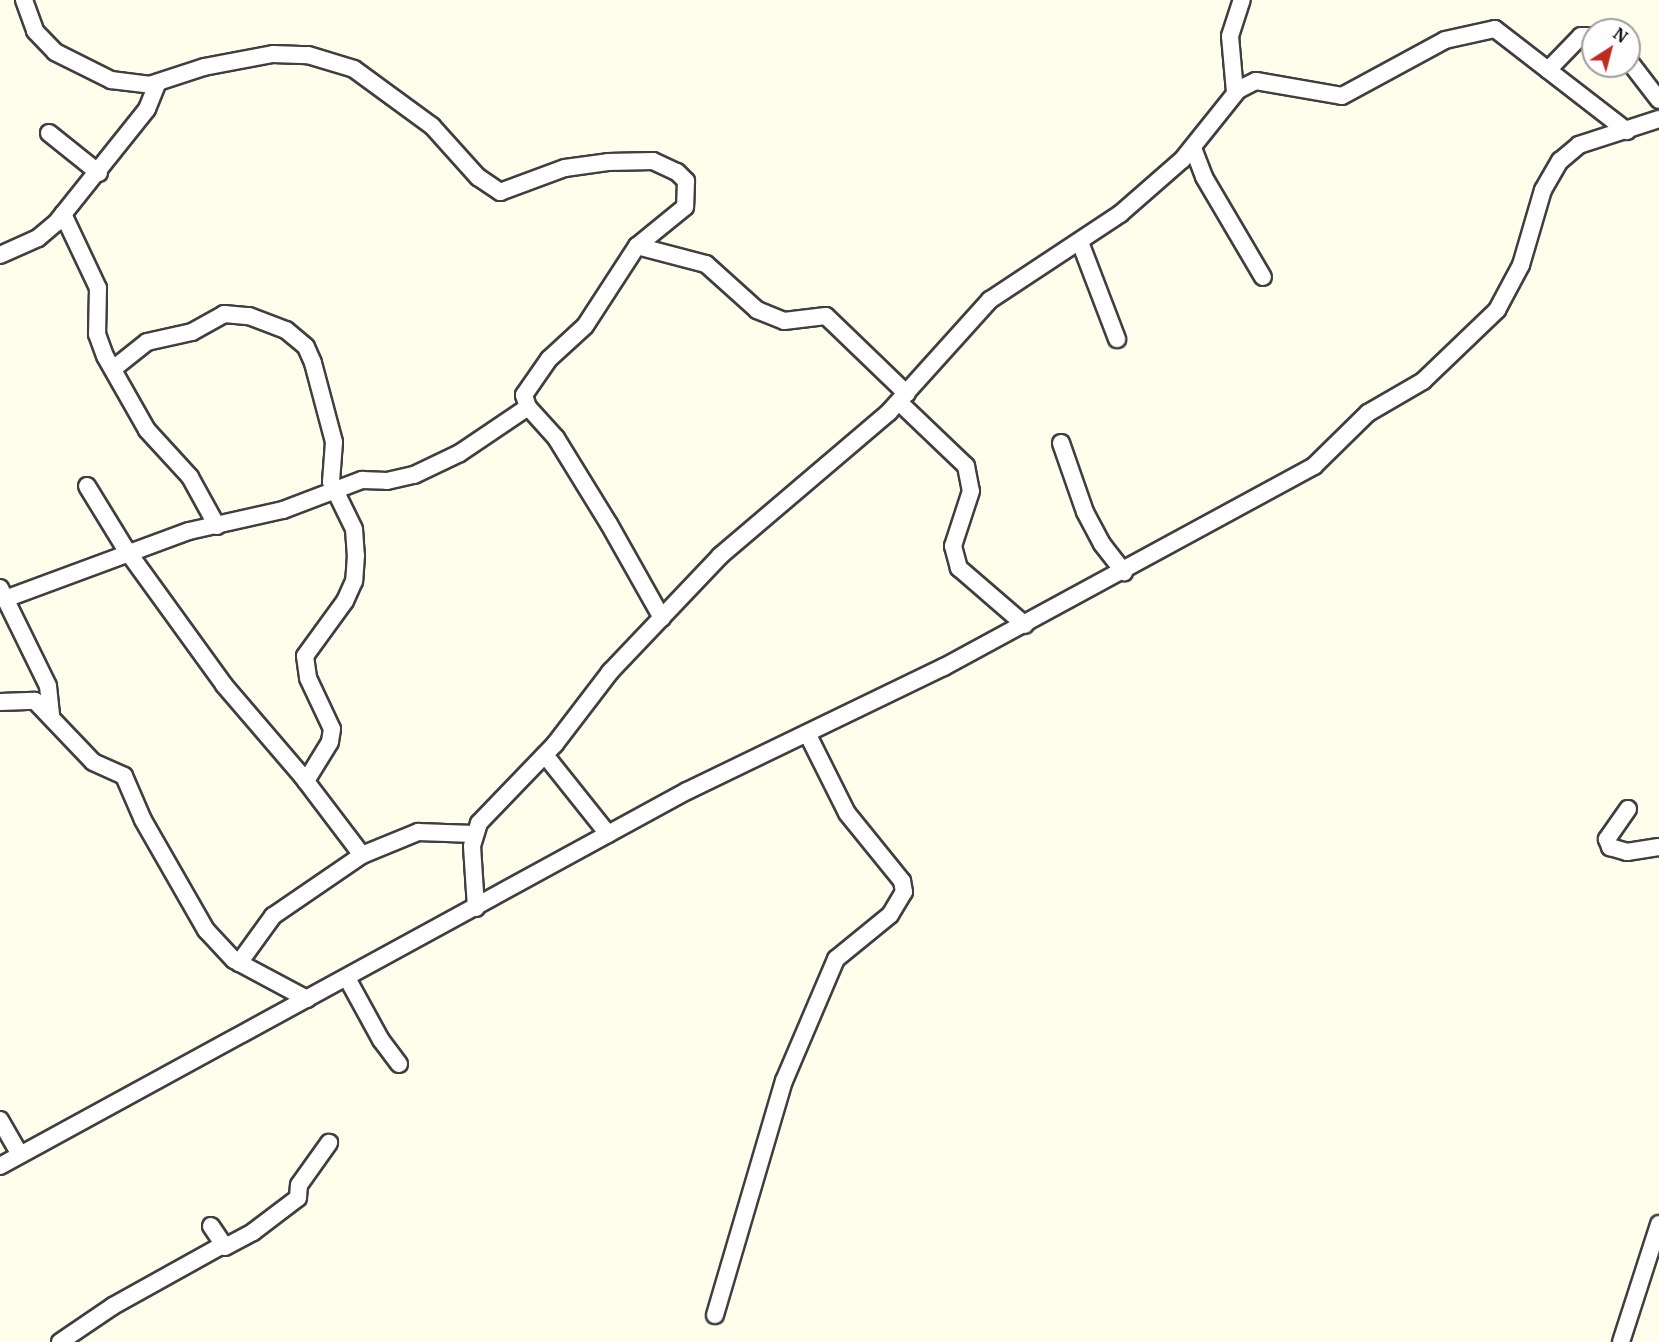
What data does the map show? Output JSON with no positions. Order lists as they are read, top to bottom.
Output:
{
  "north": "top right"
}
